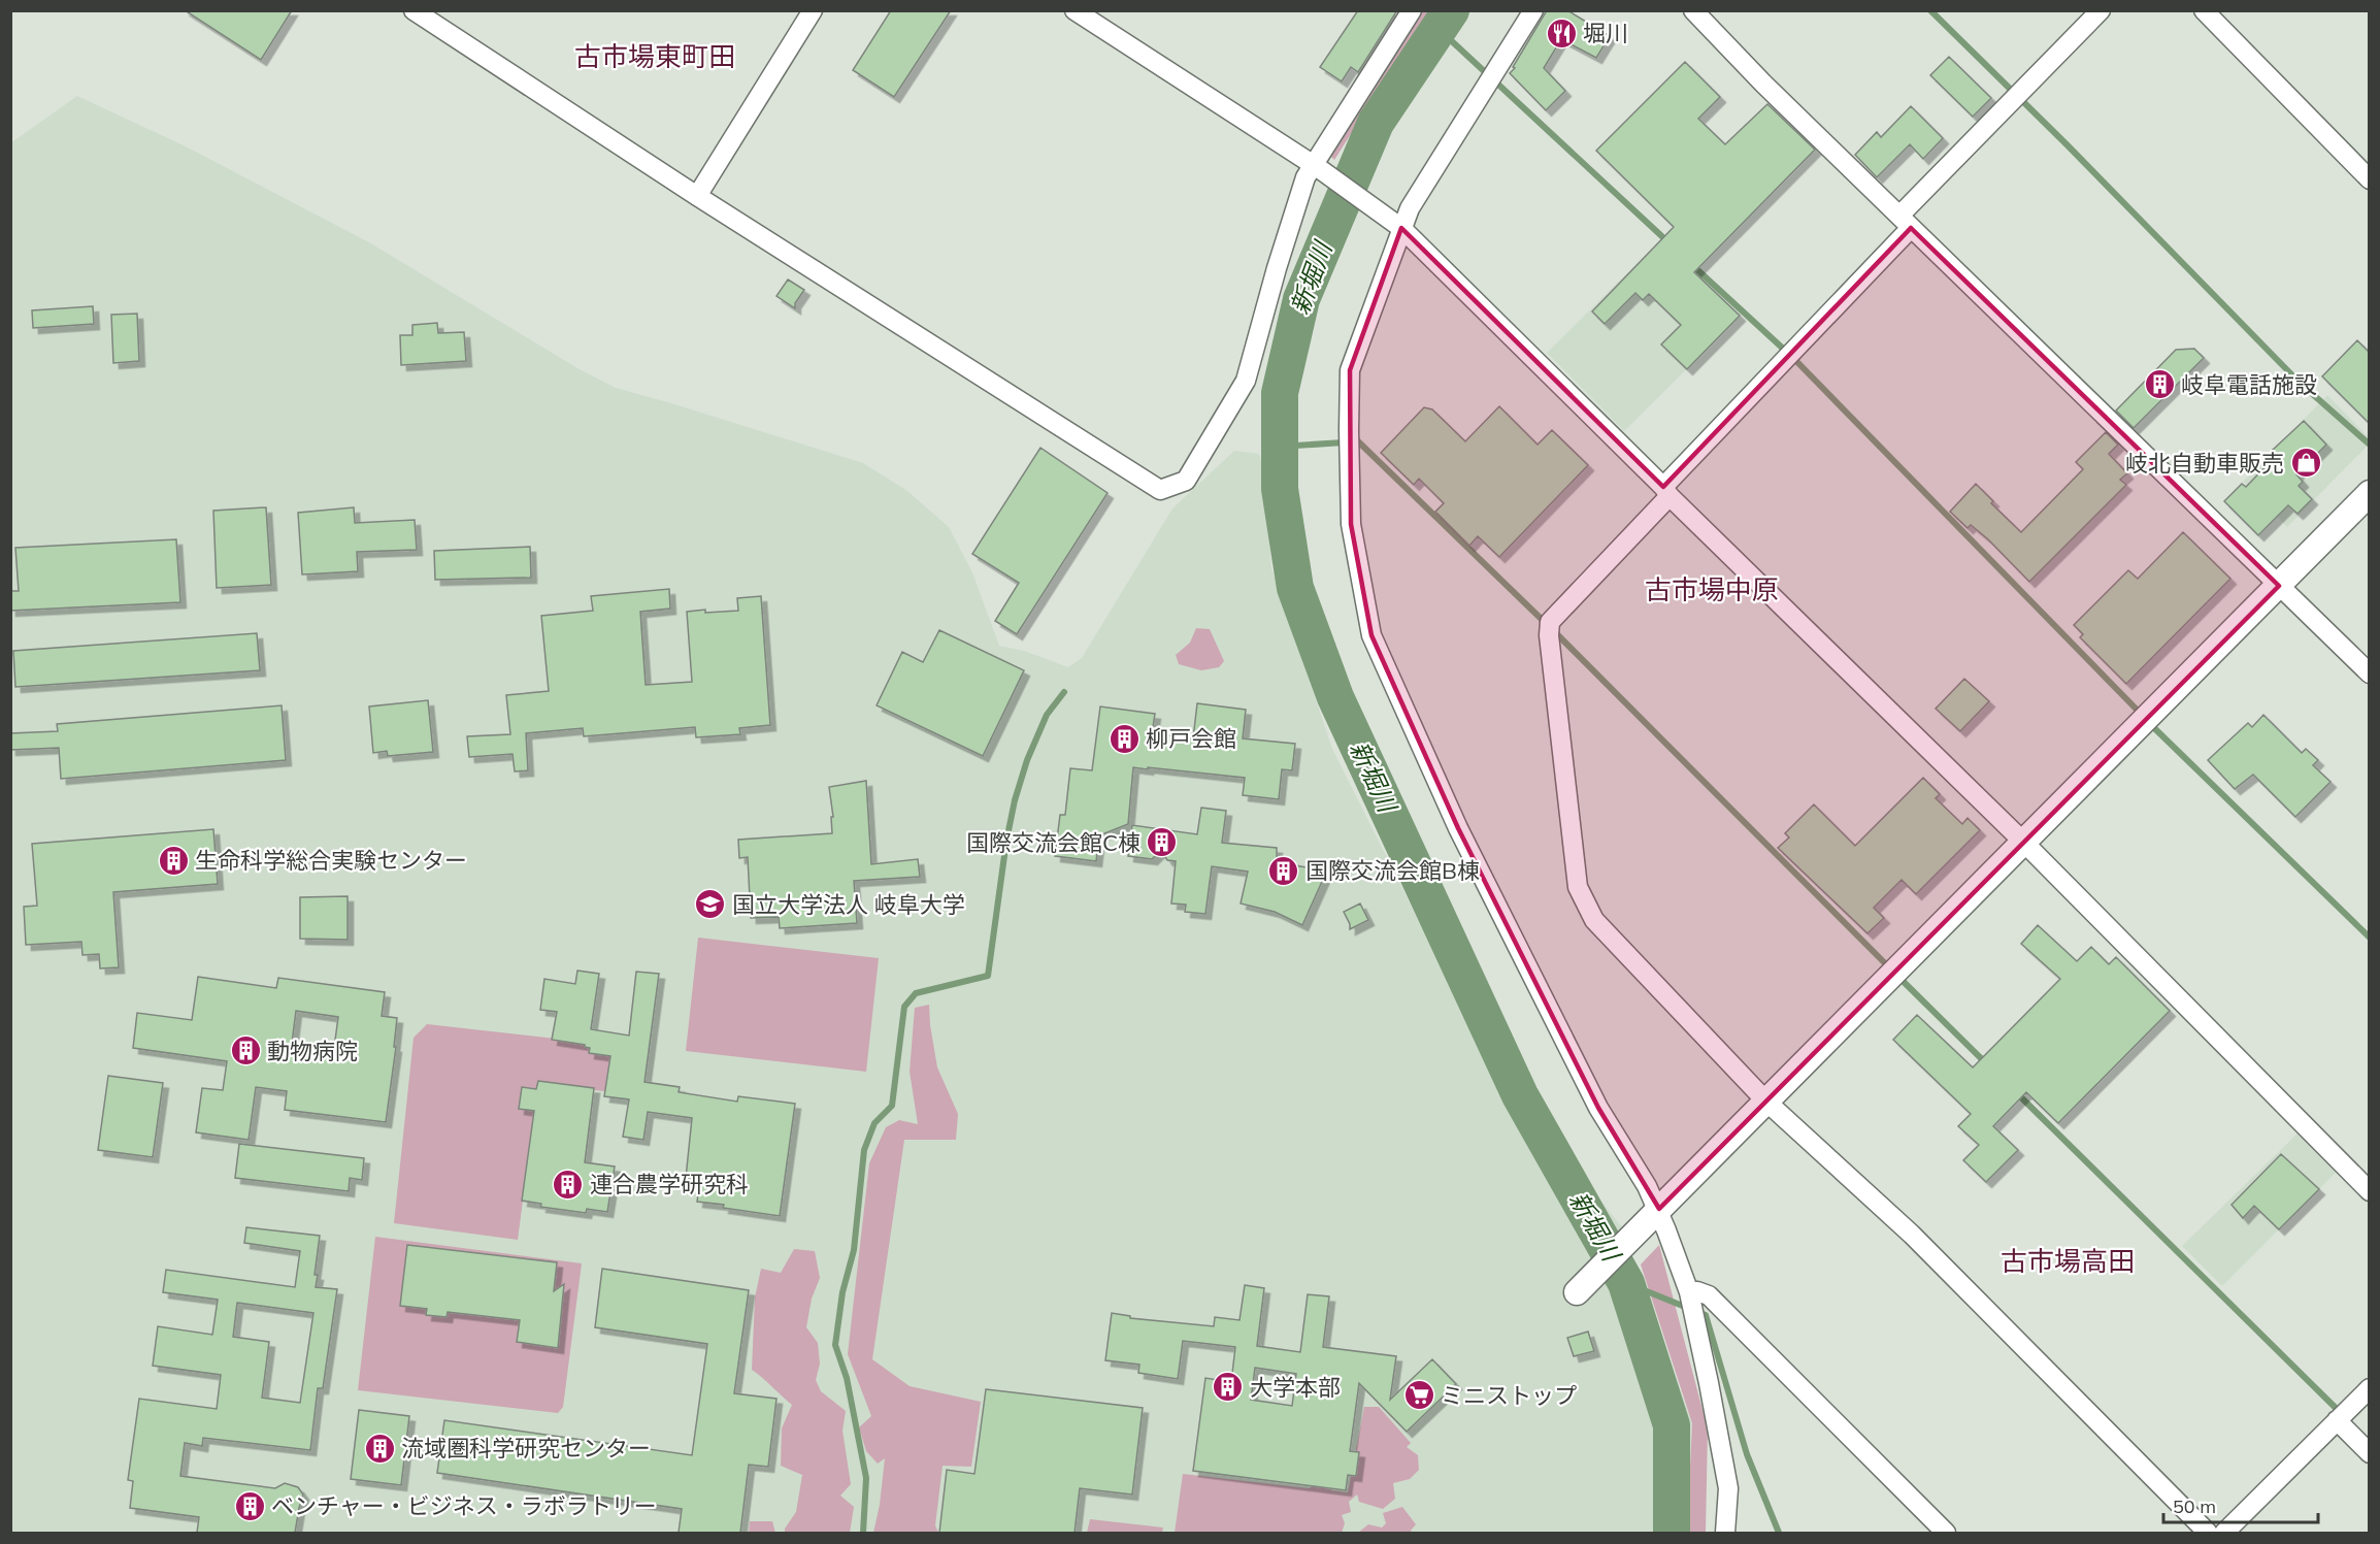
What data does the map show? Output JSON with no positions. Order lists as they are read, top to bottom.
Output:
{
  "districts": ["古市場東町田", "古市場中原", "古市場高田"],
  "water": ["新堀川"],
  "places": {
    "restaurant": ["堀川"],
    "building": [
      "岐阜電話施設",
      "柳戸会館",
      "国際交流会館C棟",
      "生命科学総合実験センター",
      "国際交流会館B棟",
      "動物病院",
      "連合農学研究科",
      "大学本部",
      "流域圏科学研究センター",
      "ベンチャー・ビジネス・ラボラトリー"
    ],
    "shop": ["岐北自動車販売"],
    "school or university": ["国立大学法人 岐阜大学"],
    "supermarket": ["ミニストップ"]
  },
  "scale_bar": "50 m"
}
